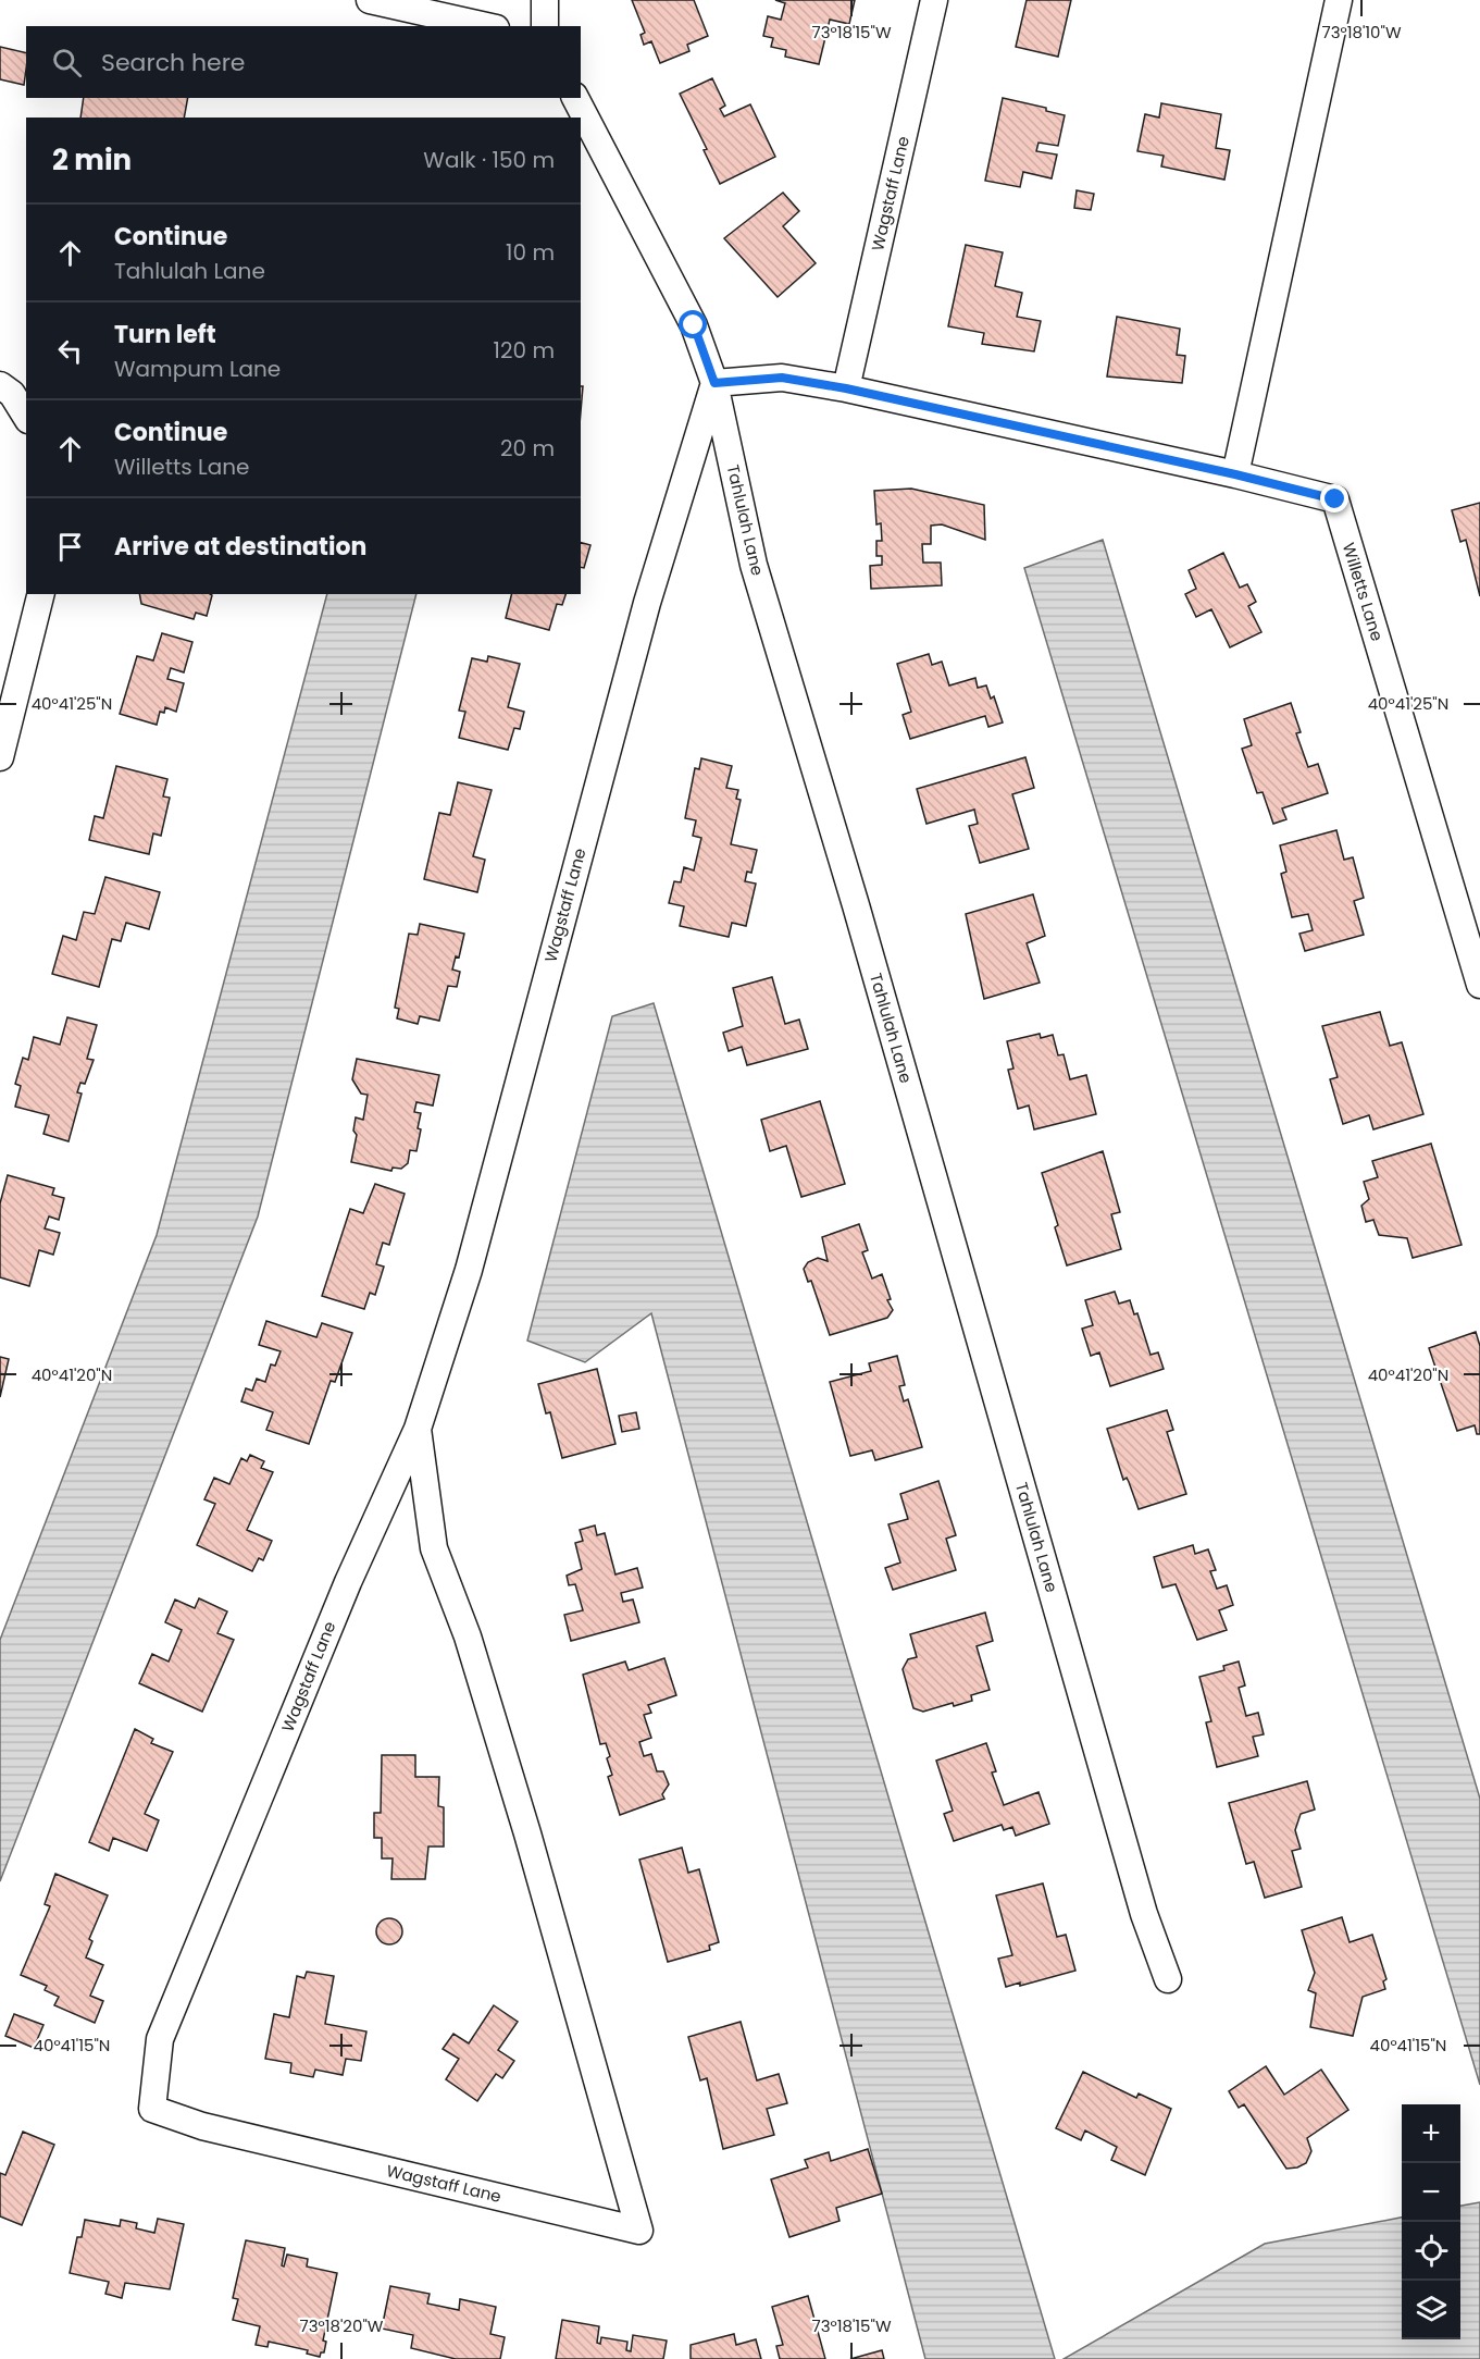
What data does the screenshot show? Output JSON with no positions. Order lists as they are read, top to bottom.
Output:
{
  "streets": {
    "street": ["Wagstaff Lane", "Tahlulah Lane", "Willetts Lane"]
  },
  "crossings": [
    ["Wagstaff Lane", "Tahlulah Lane"]
  ],
  "page": {
    "search": "Search here",
    "heading": ["2 min", "Walk · 150 m"],
    "list": [
      ["Continue", "Tahlulah Lane", "10 m"],
      ["Turn left", "Wampum Lane", "120 m"],
      ["Continue", "Willetts Lane", "20 m"],
      "Arrive at destination"
    ],
    "map_buttons": ["+", "−"]
  },
  "coordinates": [
    "73°18'15\"W",
    "73°18'10\"W",
    "40°41'25\"N",
    "40°41'20\"N",
    "40°41'15\"N",
    "73°18'20\"W"
  ]
}
